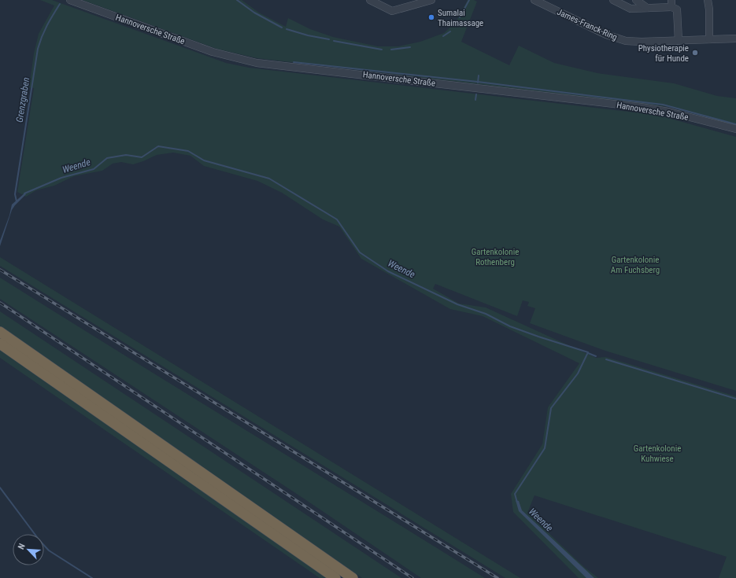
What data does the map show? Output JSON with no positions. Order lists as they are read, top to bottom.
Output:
{
  "streets": {
    "street": ["James-Franck-Ring", "Hannoversche Straße"]
  },
  "water": ["Grenzgraben", "Weende"],
  "parks": ["Gartenkolonie Rothenberg", "Gartenkolonie Am Fuchsberg", "Gartenkolonie Kuhwiese"],
  "places": ["Sumalai Thaimassage", "Physiotherapie für Hunde"],
  "north": "top left"
}
